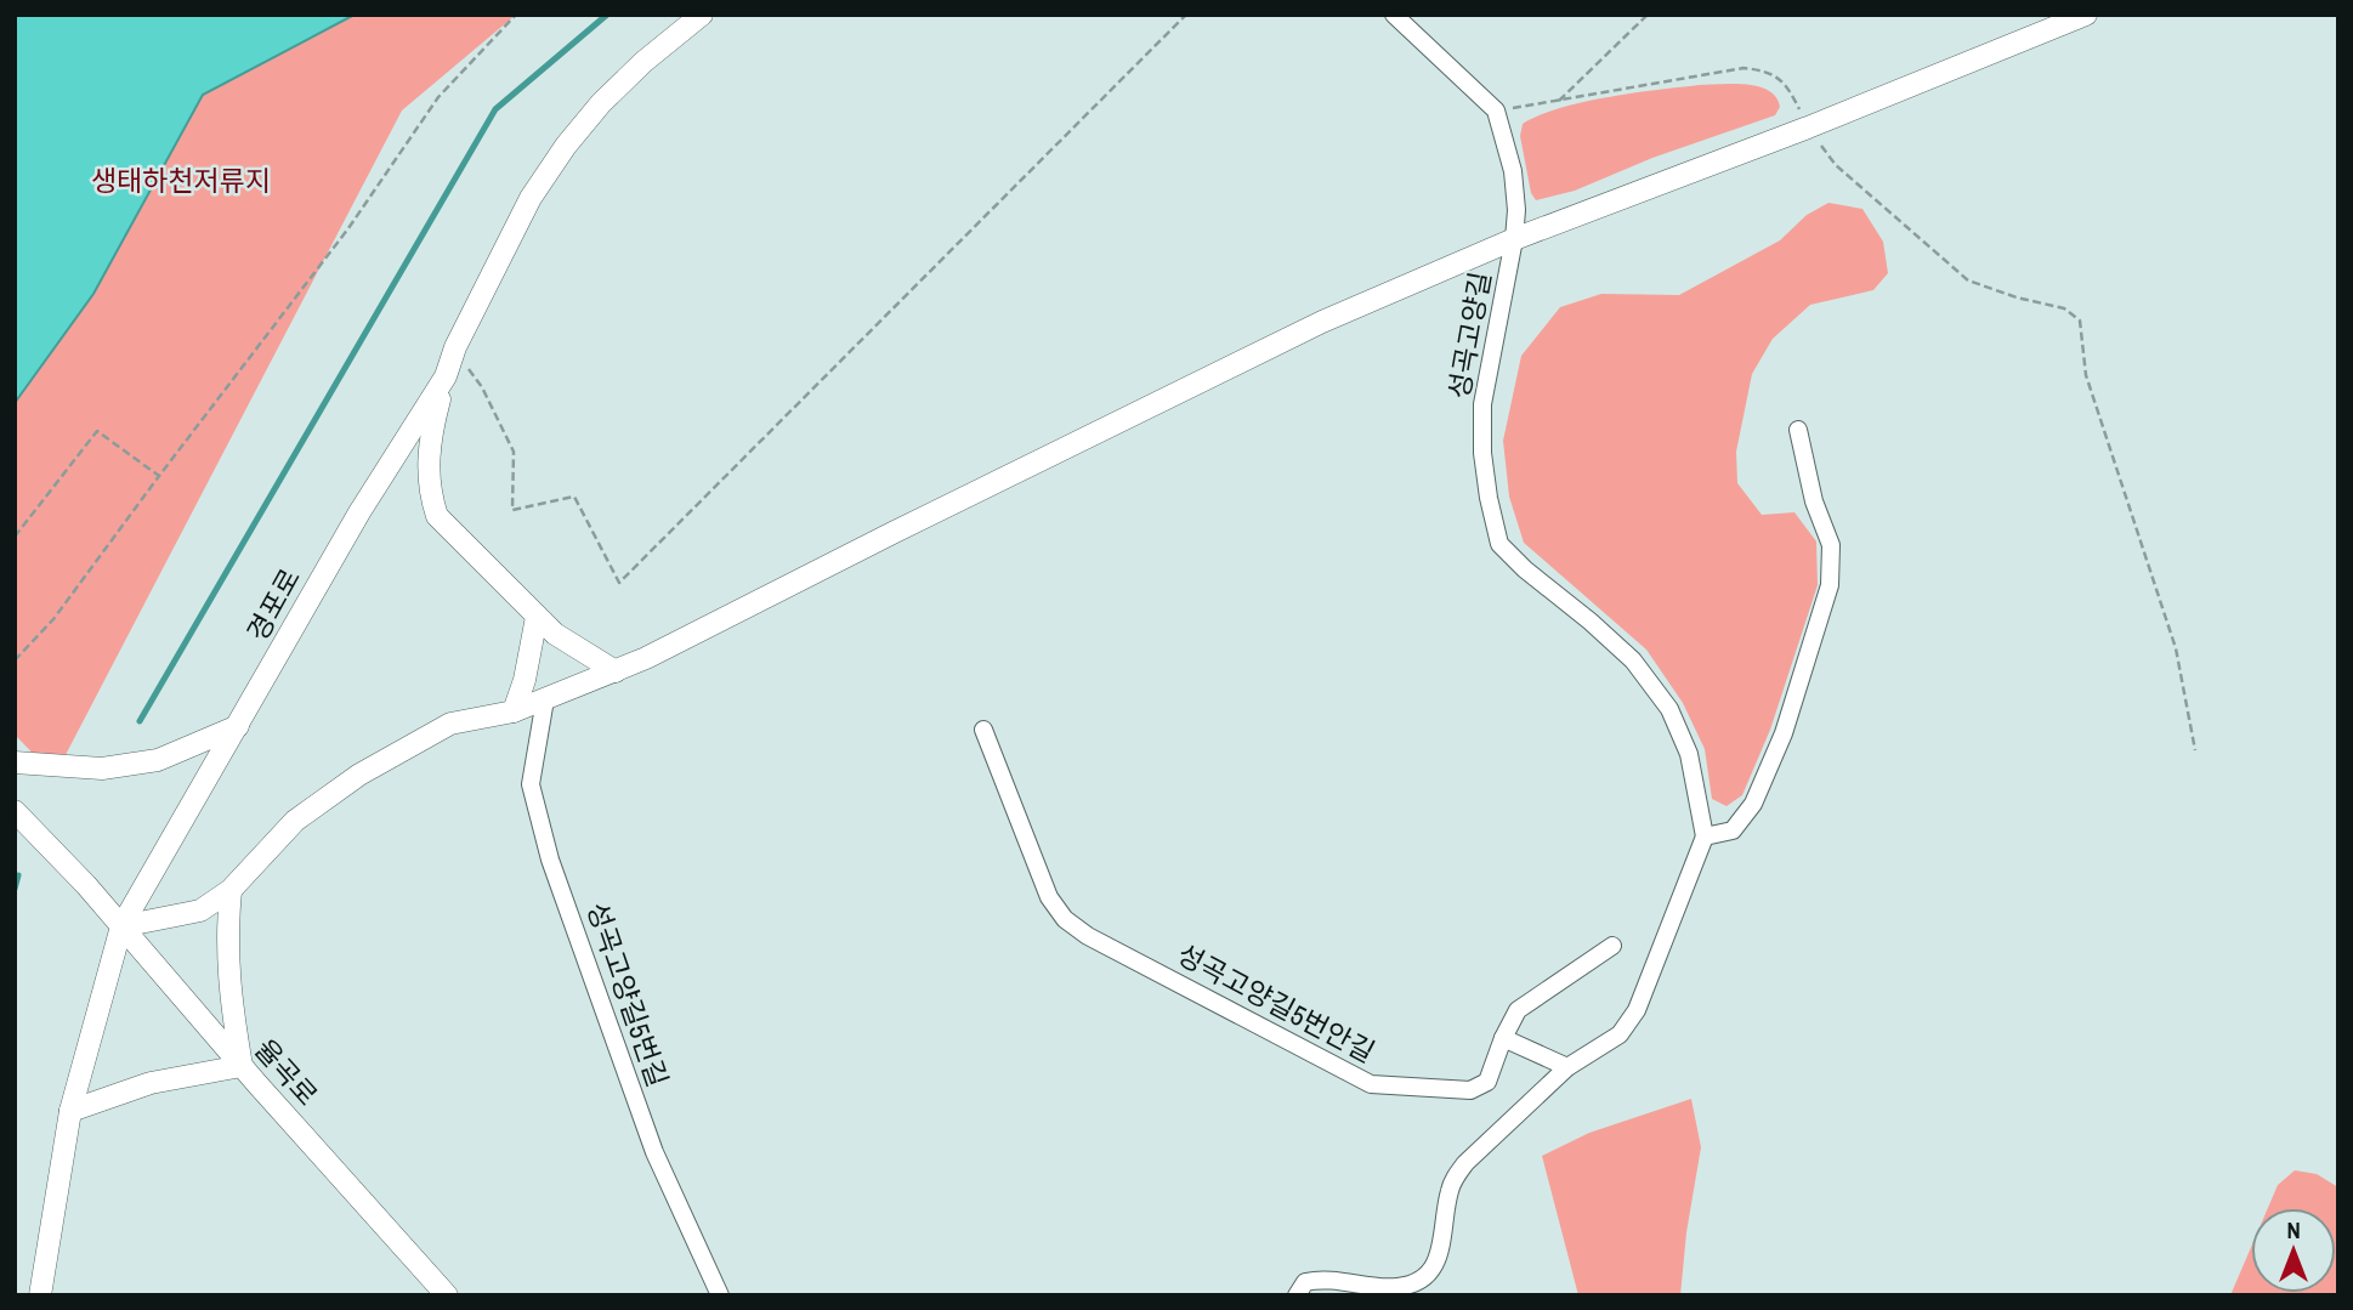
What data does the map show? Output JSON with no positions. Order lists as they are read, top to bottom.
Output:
{
  "streets": {
    "street": [
      "성곡고양길",
      "경포로",
      "성곡고양길5번길",
      "성곡고양길5번안길",
      "율곡로"
    ]
  },
  "crossings": [
    ["경포로", "율곡로"]
  ],
  "parks": ["생태하천저류지"],
  "north": "top"
}
